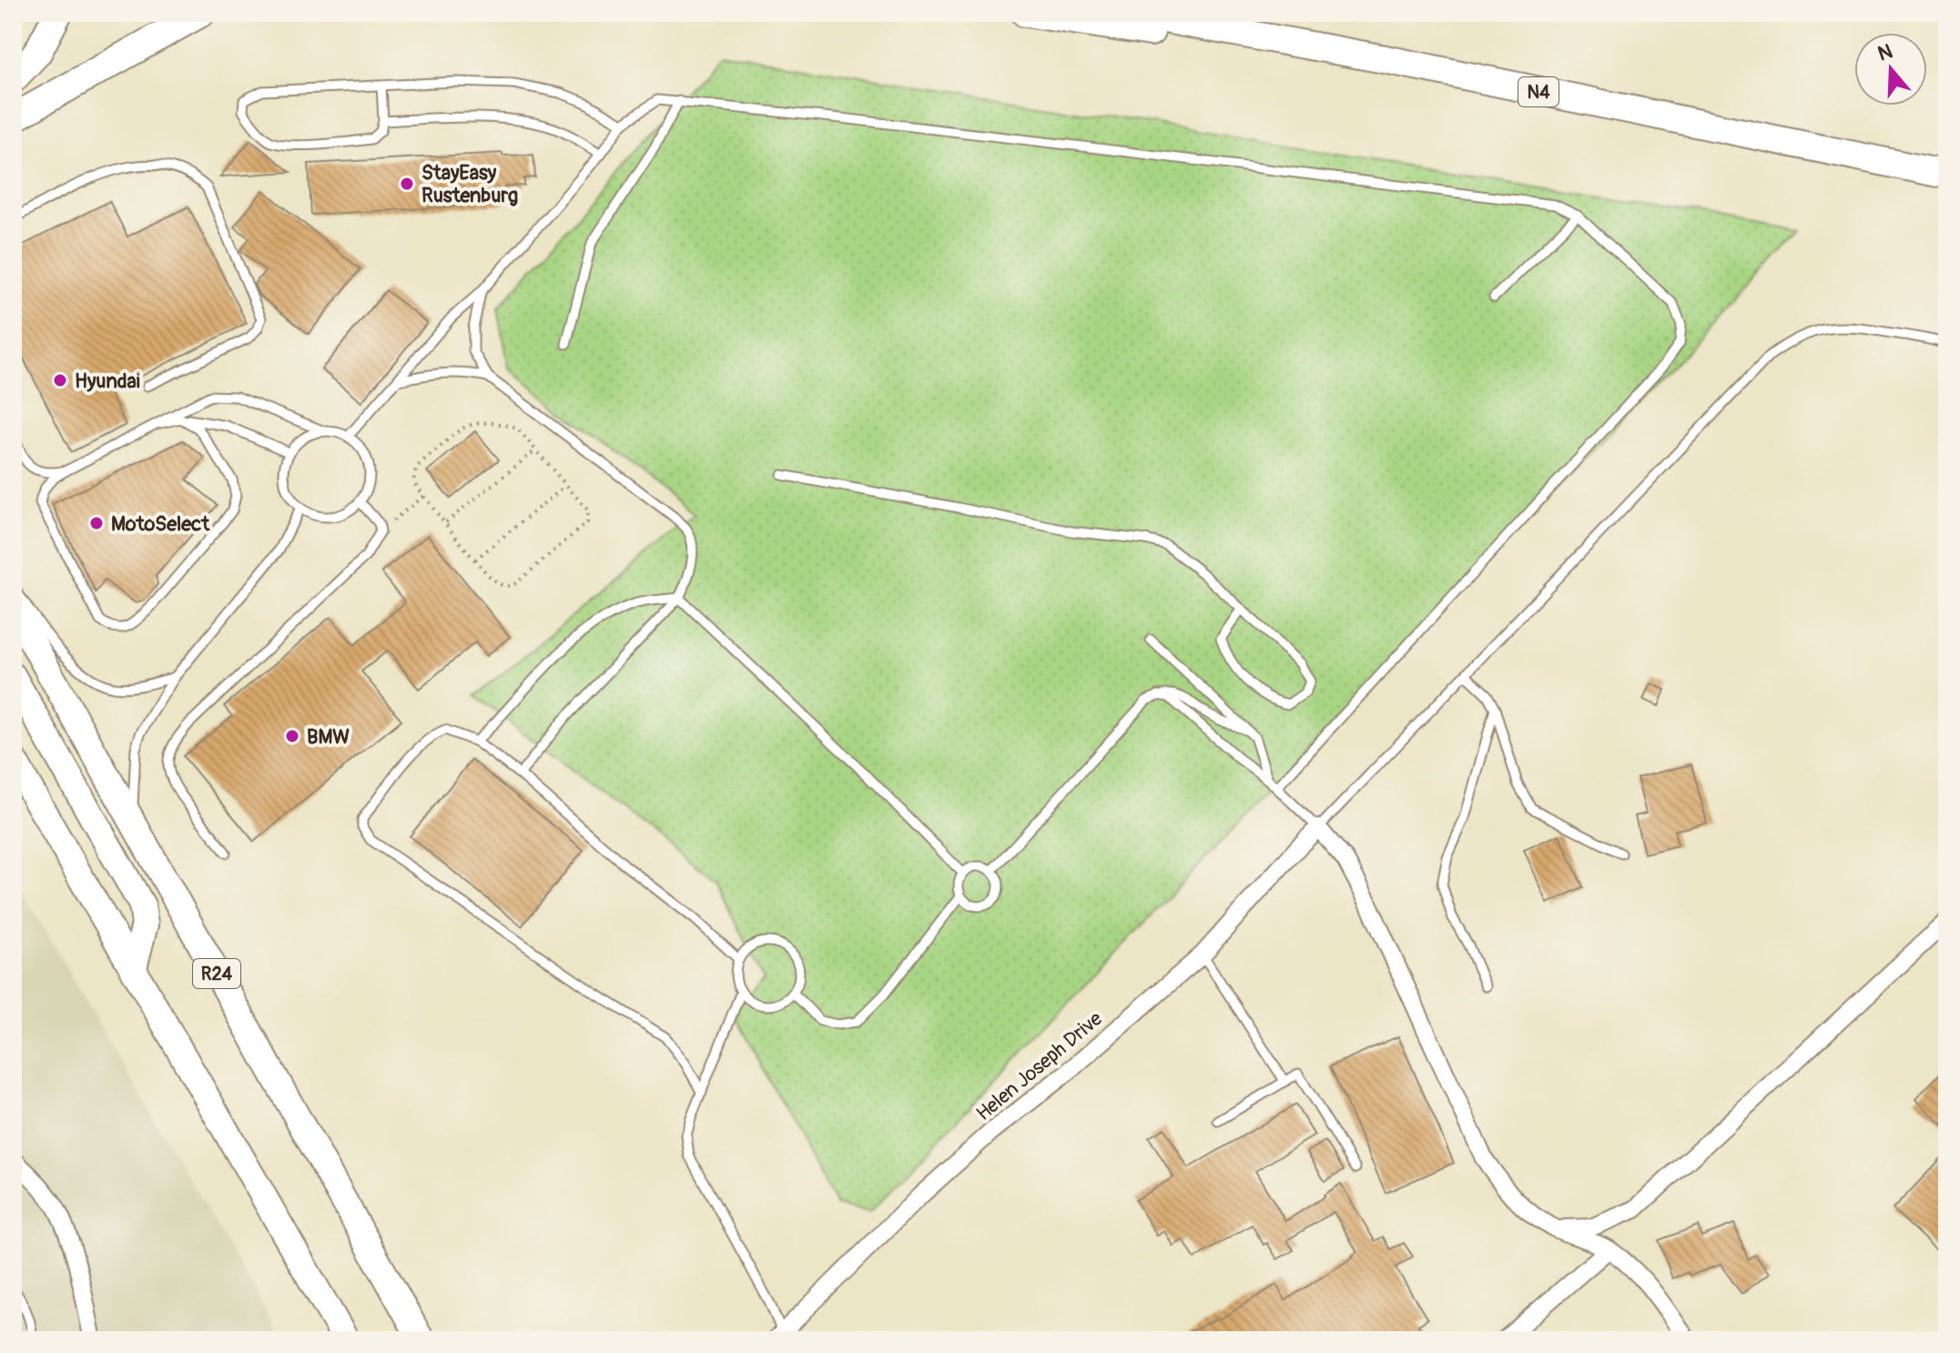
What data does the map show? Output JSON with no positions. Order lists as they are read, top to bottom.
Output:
{
  "streets": {
    "highway": ["N4"],
    "main road": ["R24"],
    "street": ["Helen Joseph Drive"]
  },
  "places": [
    "StayEasy Rustenburg",
    "Hyundai",
    "MotoSelect",
    "BMW"
  ],
  "north": "top"
}
